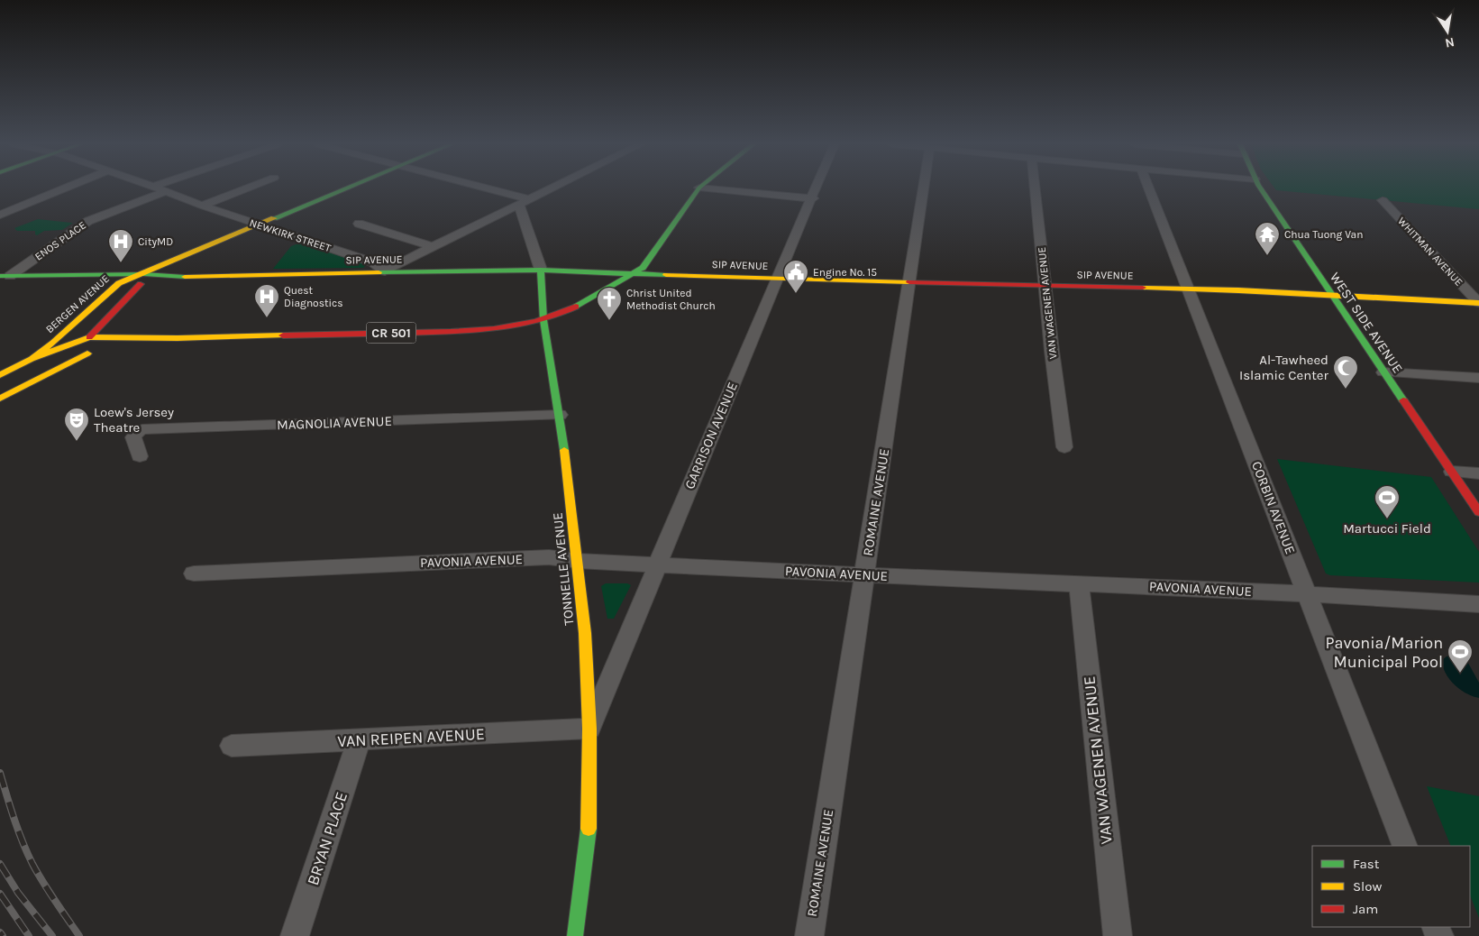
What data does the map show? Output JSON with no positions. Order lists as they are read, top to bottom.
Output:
{
  "streets": {
    "street": [
      "NEWKIRK STREET",
      "ENOS PLACE",
      "WHITMAN AVENUE",
      "SIP AVENUE",
      "VAN WAGENEN AVENUE",
      "BERGEN AVENUE",
      "WEST SIDE AVENUE",
      "CR 501",
      "MAGNOLIA AVENUE",
      "GARRISON AVENUE",
      "ROMAINE AVENUE",
      "CORBIN AVENUE",
      "PAVONIA AVENUE",
      "TONNELLE AVENUE",
      "VAN REIPEN AVENUE",
      "BRYAN PLACE"
    ]
  },
  "crossings": [
    ["NEWKIRK STREET", "ENOS PLACE"],
    ["NEWKIRK STREET", "SIP AVENUE"],
    ["NEWKIRK STREET", "BERGEN AVENUE"],
    ["ENOS PLACE", "SIP AVENUE"],
    ["WHITMAN AVENUE", "SIP AVENUE"],
    ["SIP AVENUE", "VAN WAGENEN AVENUE"],
    ["SIP AVENUE", "BERGEN AVENUE"],
    ["SIP AVENUE", "WEST SIDE AVENUE"],
    ["SIP AVENUE", "CR 501"],
    ["SIP AVENUE", "GARRISON AVENUE"],
    ["SIP AVENUE", "ROMAINE AVENUE"],
    ["SIP AVENUE", "CORBIN AVENUE"],
    ["SIP AVENUE", "TONNELLE AVENUE"],
    ["VAN WAGENEN AVENUE", "PAVONIA AVENUE"],
    ["BERGEN AVENUE", "CR 501"],
    ["CR 501", "TONNELLE AVENUE"],
    ["MAGNOLIA AVENUE", "TONNELLE AVENUE"],
    ["GARRISON AVENUE", "PAVONIA AVENUE"],
    ["GARRISON AVENUE", "TONNELLE AVENUE"],
    ["GARRISON AVENUE", "VAN REIPEN AVENUE"],
    ["ROMAINE AVENUE", "PAVONIA AVENUE"],
    ["CORBIN AVENUE", "PAVONIA AVENUE"],
    ["PAVONIA AVENUE", "TONNELLE AVENUE"],
    ["TONNELLE AVENUE", "VAN REIPEN AVENUE"],
    ["VAN REIPEN AVENUE", "BRYAN PLACE"]
  ],
  "places": {
    "temple": ["Chua Tuong Van"],
    "hospital": ["CityMD", "Quest Diagnostics"],
    "public building": ["Engine No. 15"],
    "church": ["Christ United Methodist Church"],
    "mosque": ["Al-Tawheed Islamic Center"],
    "theatre": ["Loew's Jersey Theatre"],
    "sports": ["Martucci Field", "Pavonia/Marion Municipal Pool"]
  },
  "legend": ["Fast", "Slow", "Jam"],
  "north": "bottom"
}
